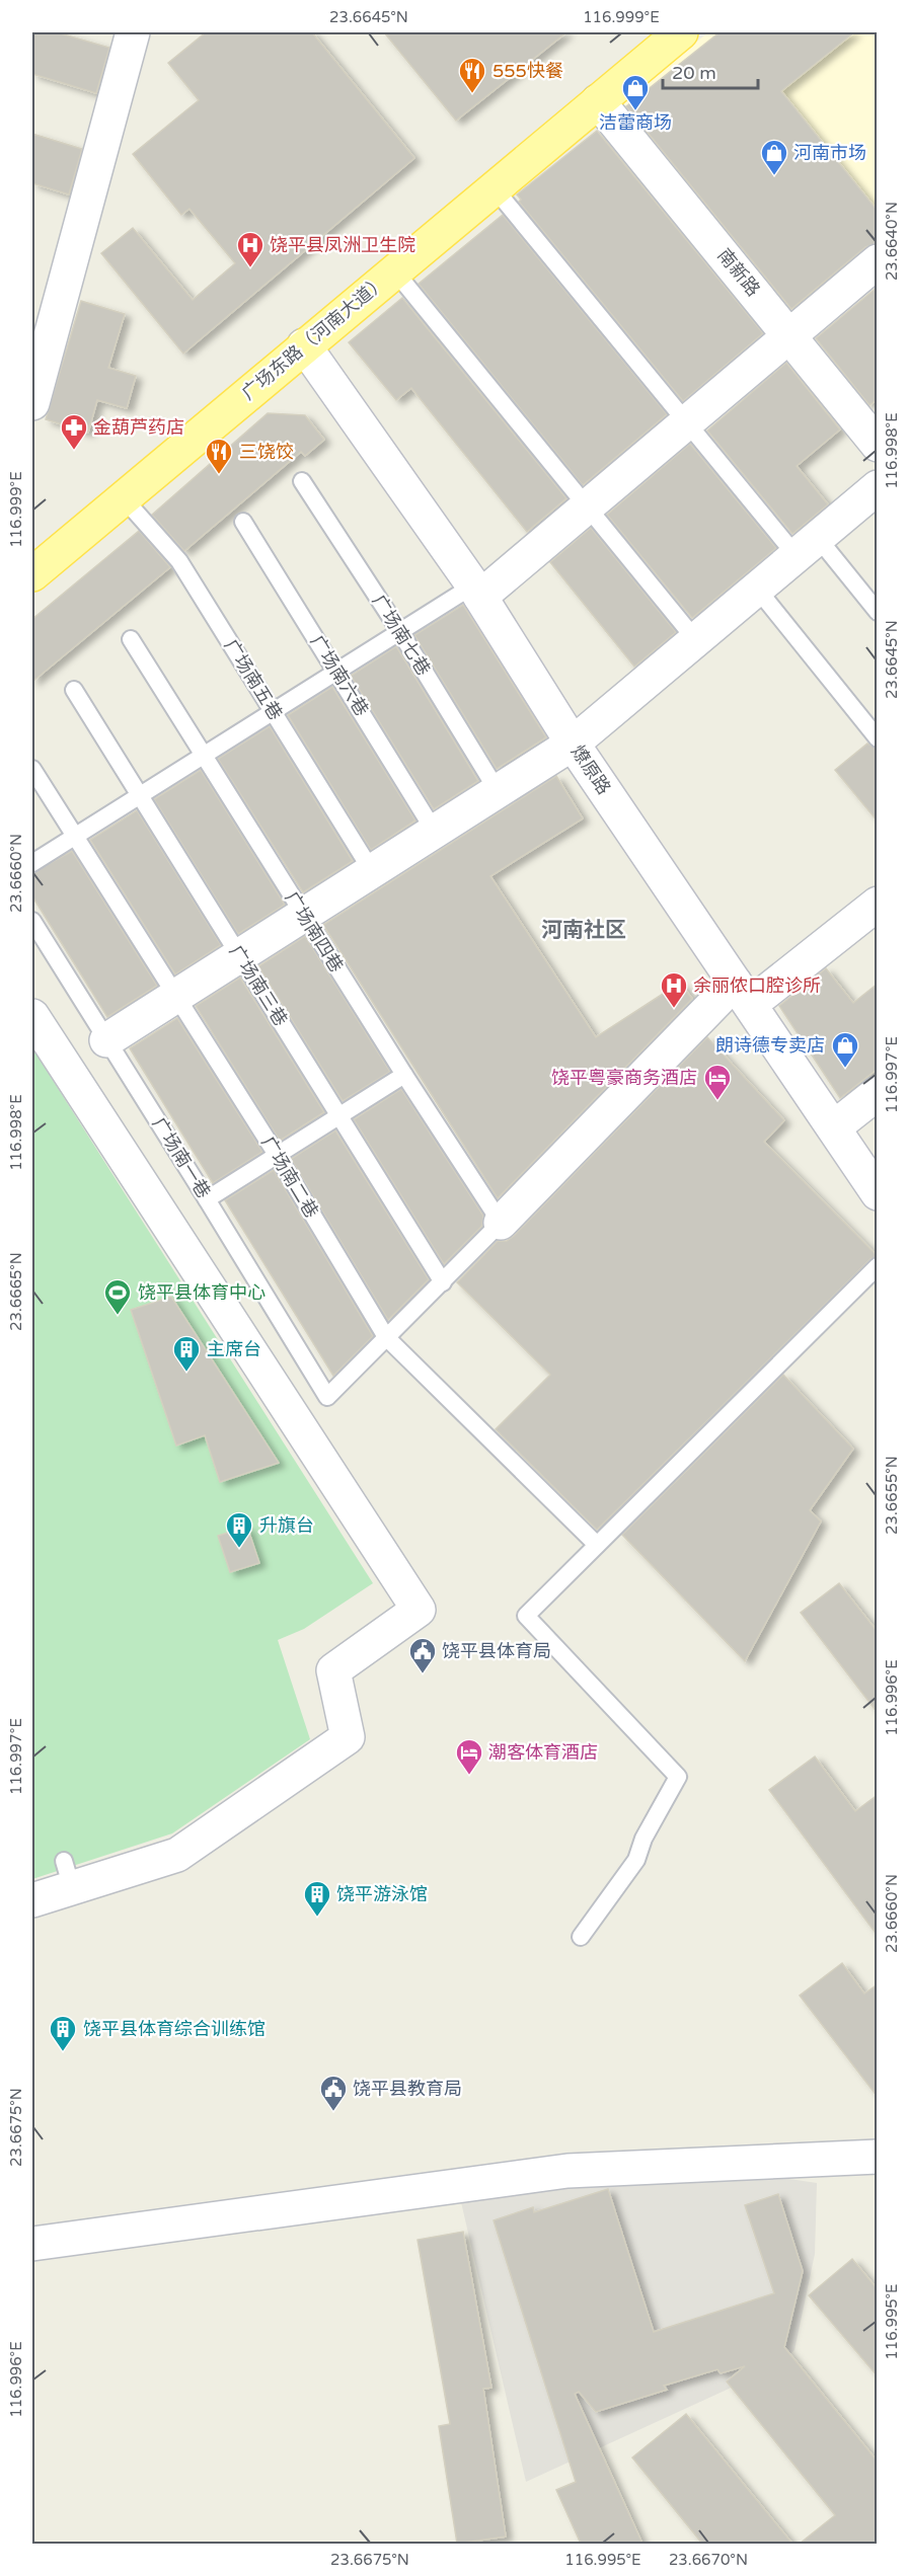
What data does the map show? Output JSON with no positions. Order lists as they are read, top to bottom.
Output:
{
  "streets": {
    "main road": ["广场东路（河南大道）"],
    "street": ["南新路", "燎原路"],
    "lane": [
      "广场南七巷",
      "广场南六巷",
      "广场南五巷",
      "广场南四巷",
      "广场南三巷",
      "广场南一巷",
      "广场南二巷"
    ]
  },
  "crossings": [
    ["南新路", "广场东路（河南大道）"],
    ["广场东路（河南大道）", "广场南五巷"],
    ["广场东路（河南大道）", "燎原路"],
    ["广场南一巷", "广场南二巷"]
  ],
  "districts": ["河南社区"],
  "places": {
    "restaurant": ["555快餐", "三饶饺"],
    "shop": ["洁蕾商场", "河南市场", "朗诗德专卖店"],
    "hospital": ["饶平县凤洲卫生院", "余丽侬口腔诊所"],
    "pharmacy": ["金葫芦药店"],
    "hotel": ["饶平粤豪商务酒店", "潮客体育酒店"],
    "sports": ["饶平县体育中心"],
    "building": [
      "主席台",
      "升旗台",
      "饶平游泳馆",
      "饶平县体育综合训练馆"
    ],
    "public building": ["饶平县体育局", "饶平县教育局"]
  },
  "scale_bar": "20 m",
  "coordinates": [
    "23.6645°N",
    "116.999°E",
    "23.6640°N",
    "116.998°E",
    "23.6660°N",
    "116.997°E",
    "23.6665°N",
    "23.6655°N",
    "116.996°E",
    "23.6675°N",
    "116.995°E",
    "23.6670°N"
  ]
}
